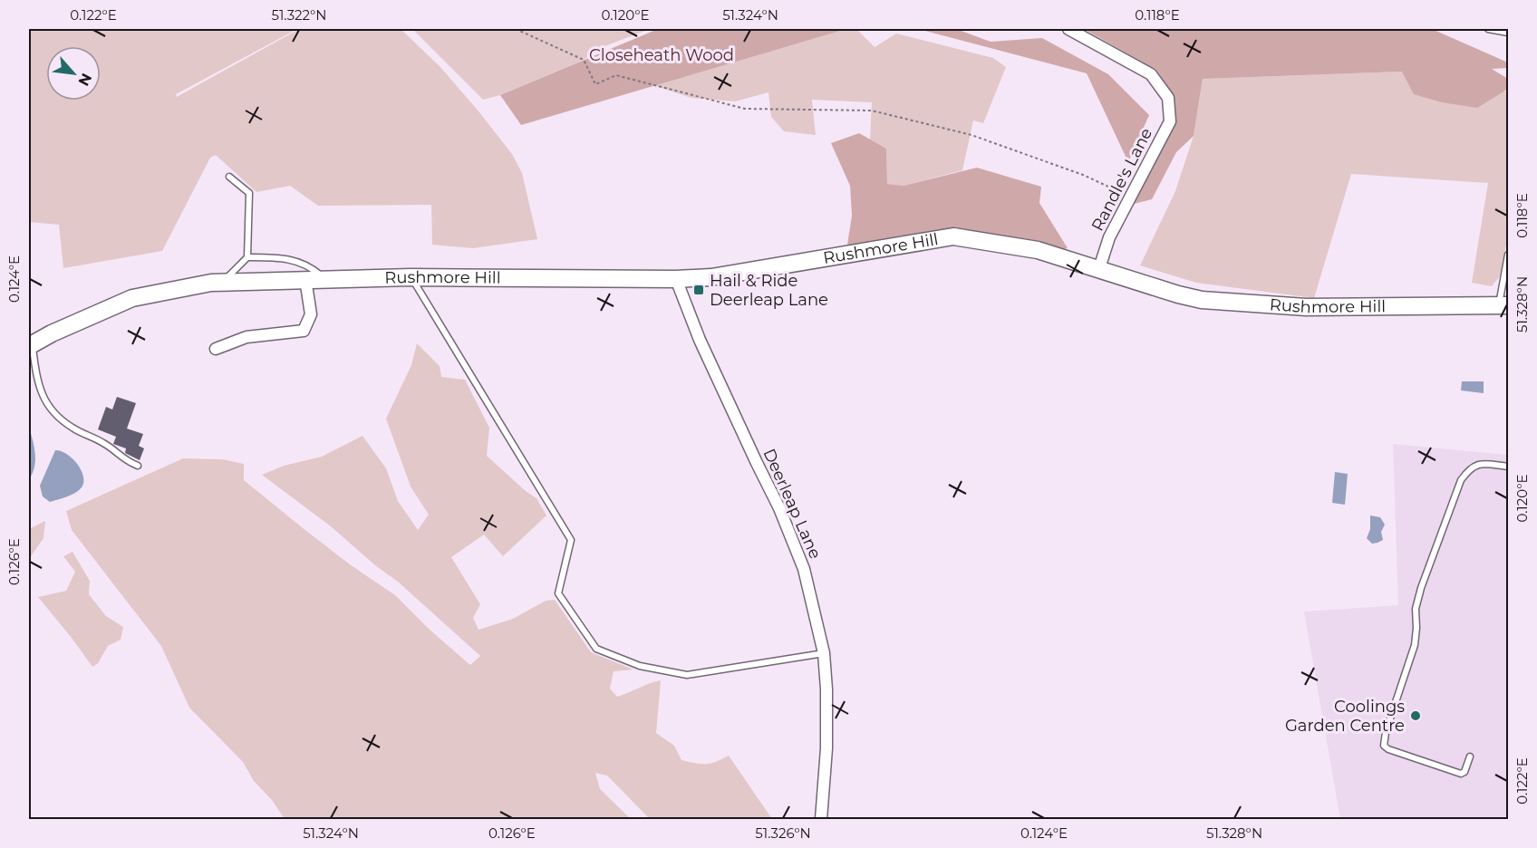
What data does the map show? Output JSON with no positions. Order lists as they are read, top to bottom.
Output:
{
  "streets": {
    "street": ["Randle's Lane", "Rushmore Hill", "Deerleap Lane"]
  },
  "crossings": [
    ["Randle's Lane", "Rushmore Hill"],
    ["Rushmore Hill", "Deerleap Lane"]
  ],
  "parks": ["Closeheath Wood"],
  "places": {
    "transit": ["Hail & Ride Deerleap Lane"],
    "other": ["Coolings Garden Centre"]
  },
  "north": "bottom right",
  "coordinates": [
    "0.122°E",
    "51.322°N",
    "0.120°E",
    "51.324°N",
    "0.118°E",
    "0.124°E",
    "51.328°N",
    "0.126°E",
    "51.326°N"
  ]
}
